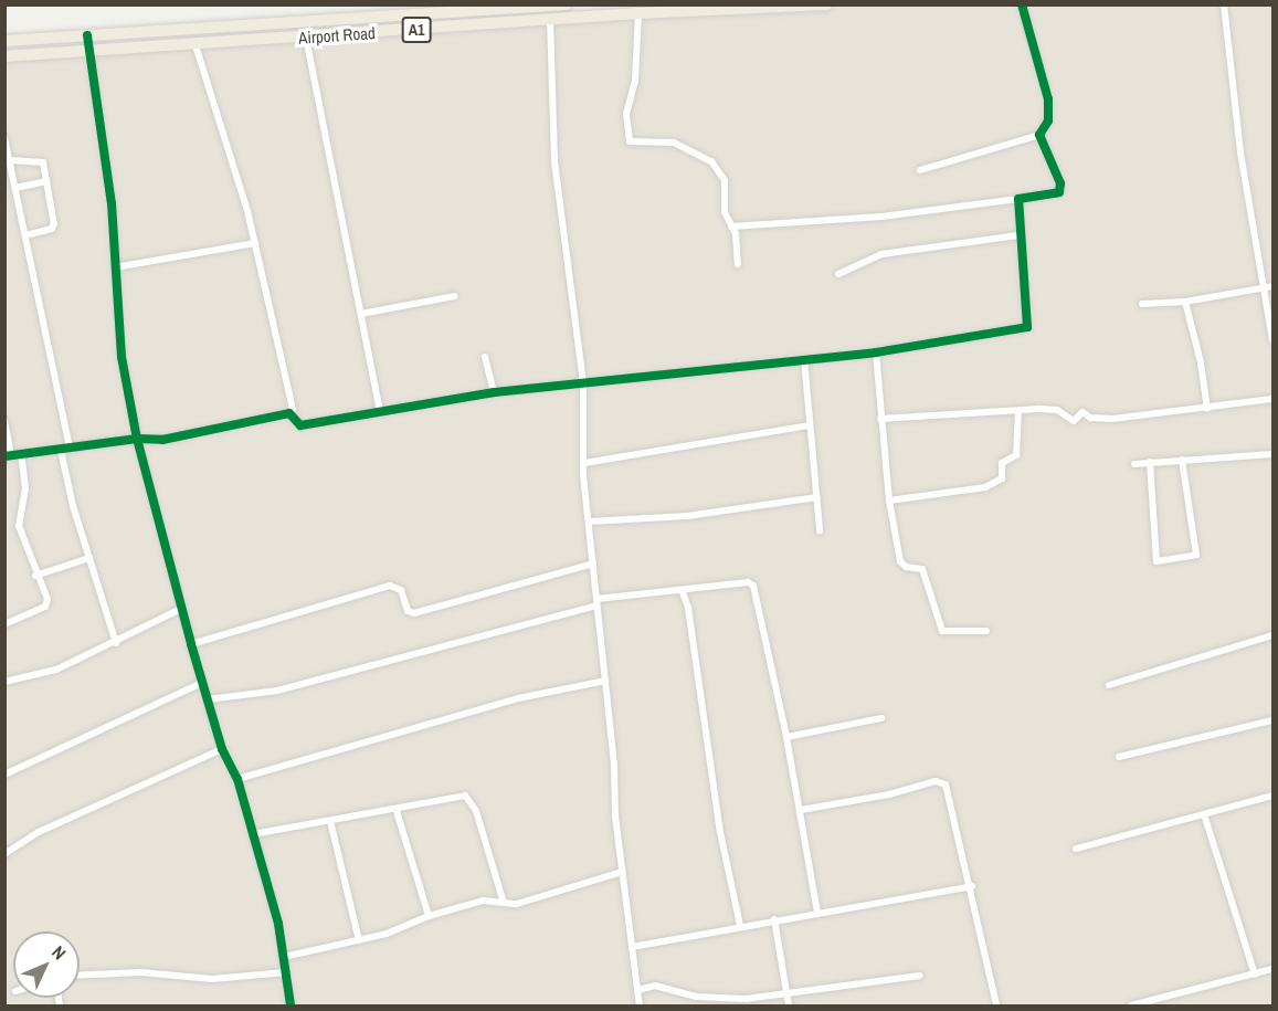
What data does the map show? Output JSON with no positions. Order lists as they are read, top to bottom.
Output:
{
  "streets": {
    "highway": ["A1", "Airport Road"]
  },
  "north": "top right"
}
